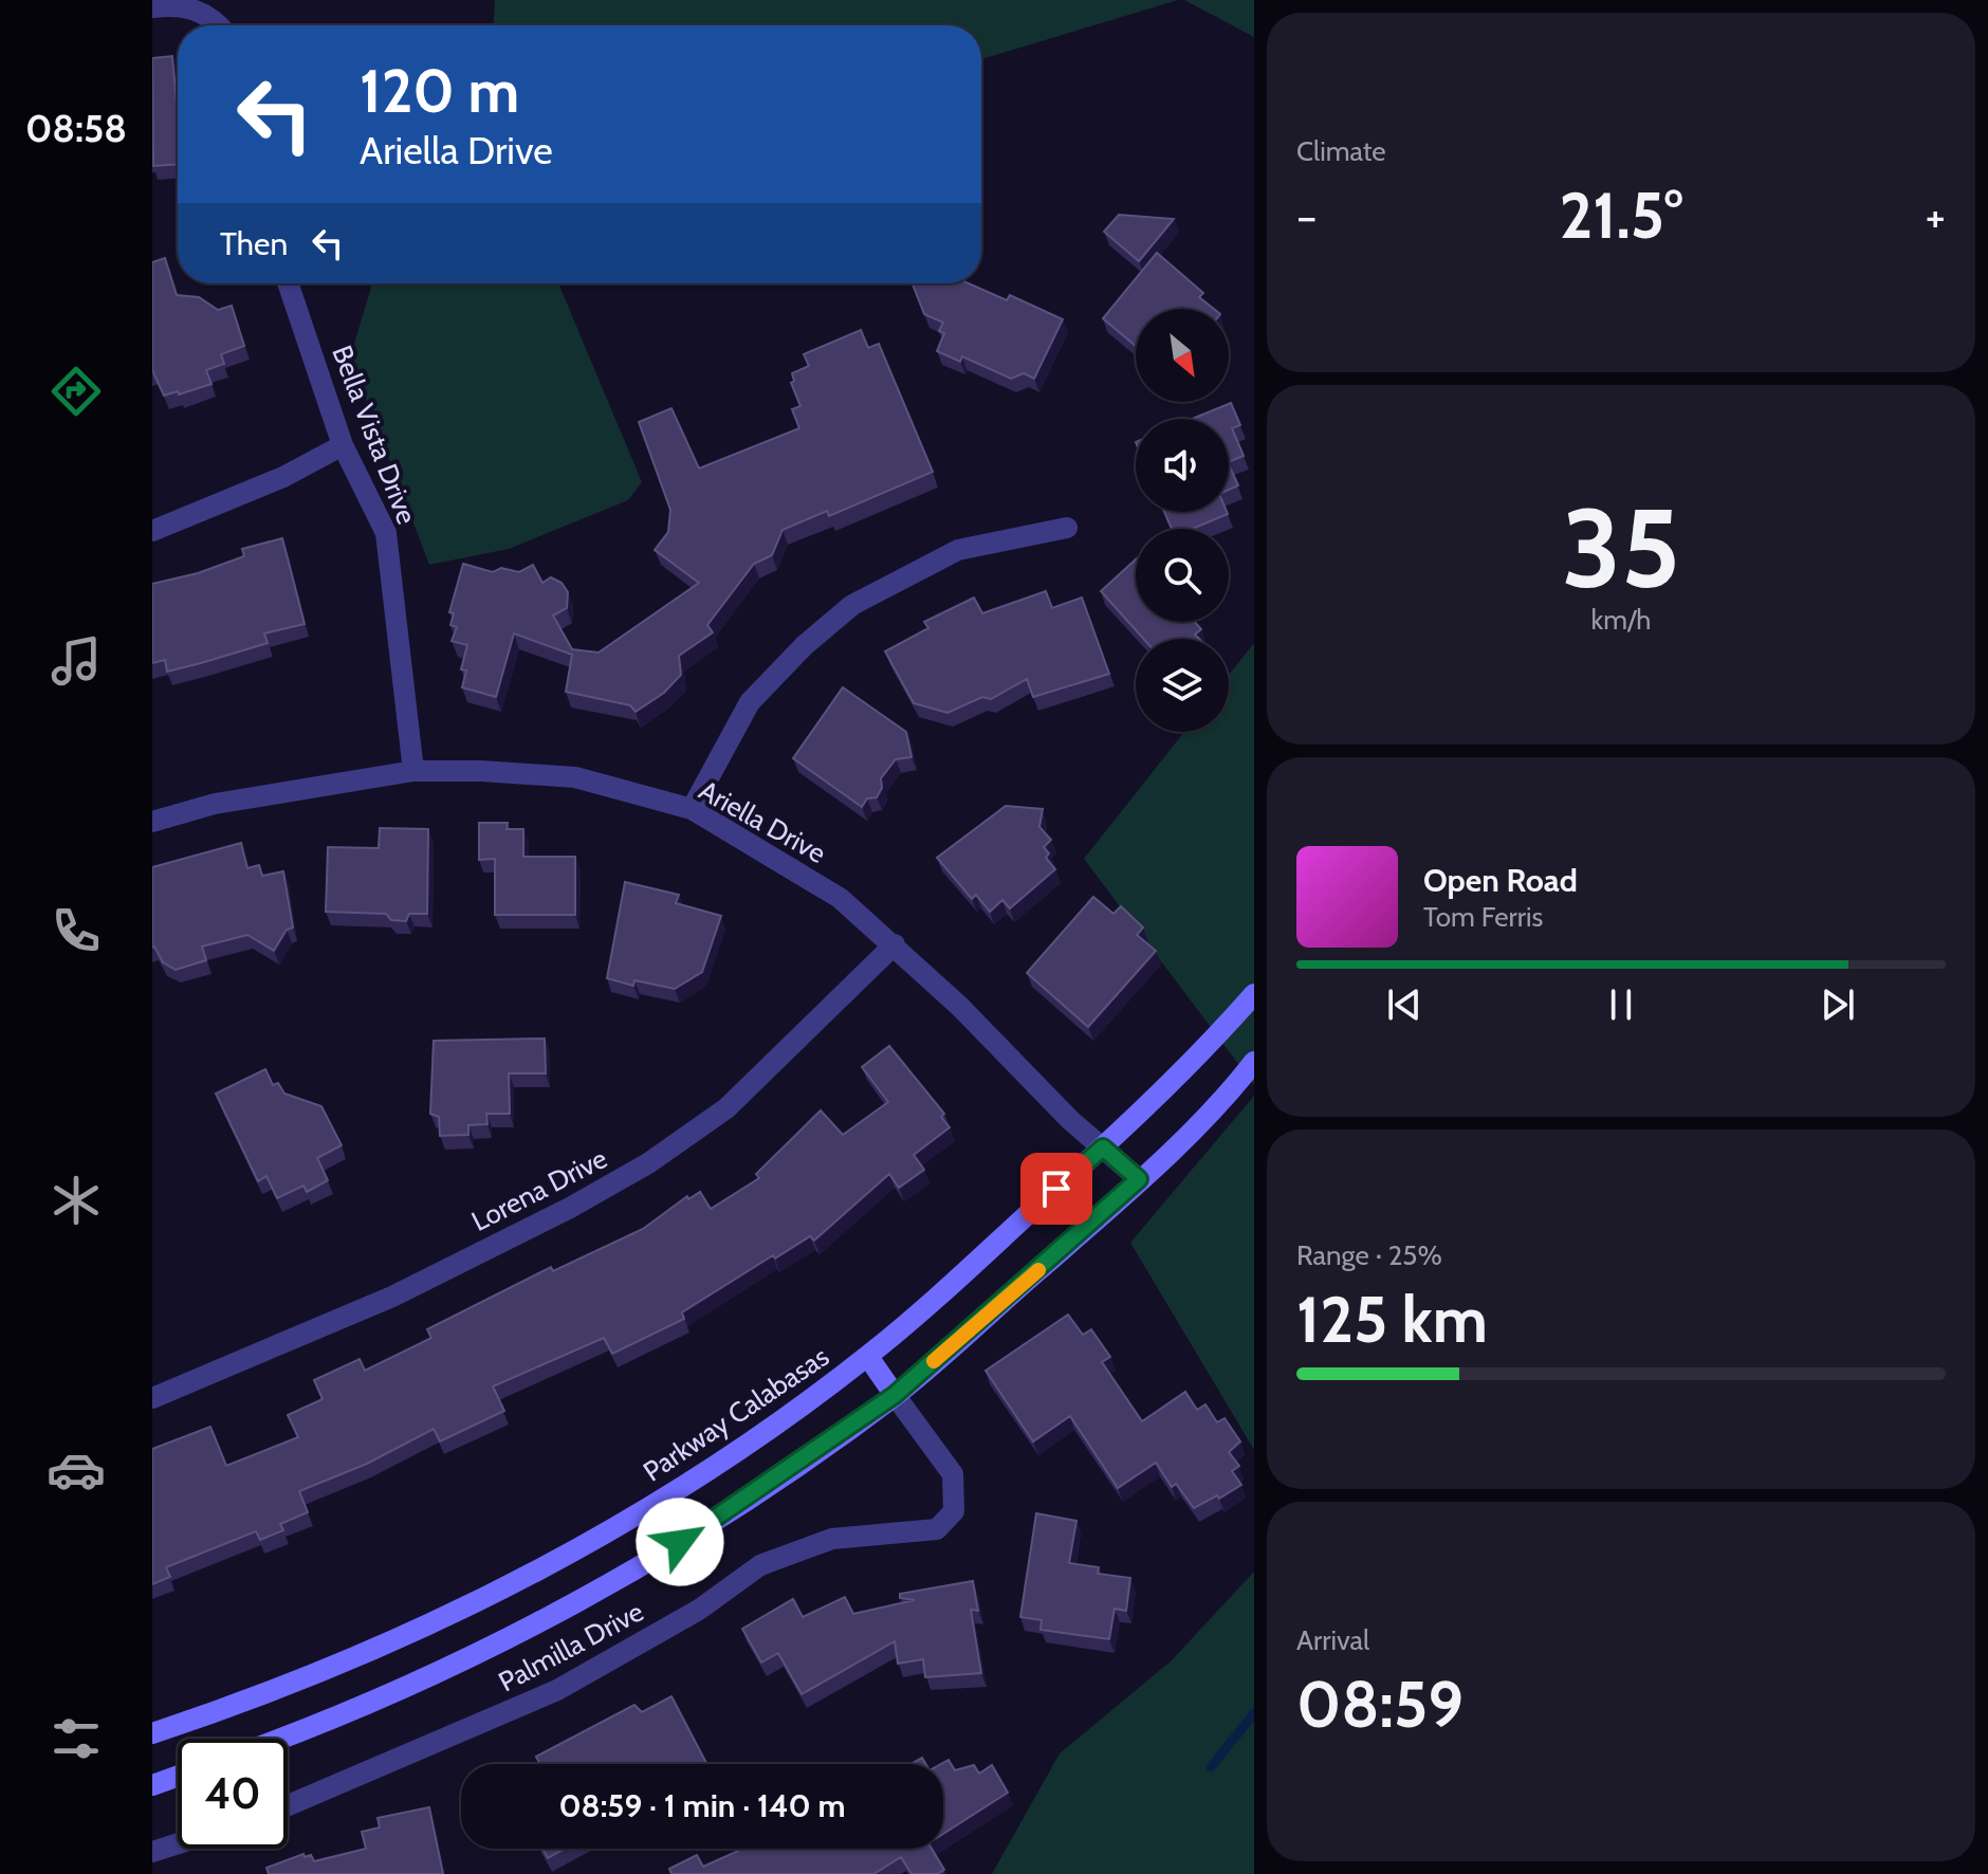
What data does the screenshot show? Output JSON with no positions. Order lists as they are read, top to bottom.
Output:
{
  "streets": {
    "street": [
      "Bella Vista Drive",
      "Ariella Drive",
      "Lorena Drive",
      "Parkway Calabasas",
      "Palmilla Drive"
    ]
  },
  "crossings": [
    ["Bella Vista Drive", "Ariella Drive"],
    ["Ariella Drive", "Lorena Drive"],
    ["Ariella Drive", "Parkway Calabasas"]
  ],
  "north": "bottom right",
  "page": {
    "tabs": "08:58",
    "tile": [
      "Climate",
      ["35", "km/h"],
      ["Range · 25%", "125 km"],
      ["Arrival", "08:59"]
    ],
    "turn": ["120 m", "Ariella Drive"],
    "heat": ["−", "21.5°", "+"],
    "then": "Then",
    "song": ["Open Road", "Tom Ferris"],
    "limit": "40",
    "trip": "08:59 · 1 min · 140 m"
  }
}
